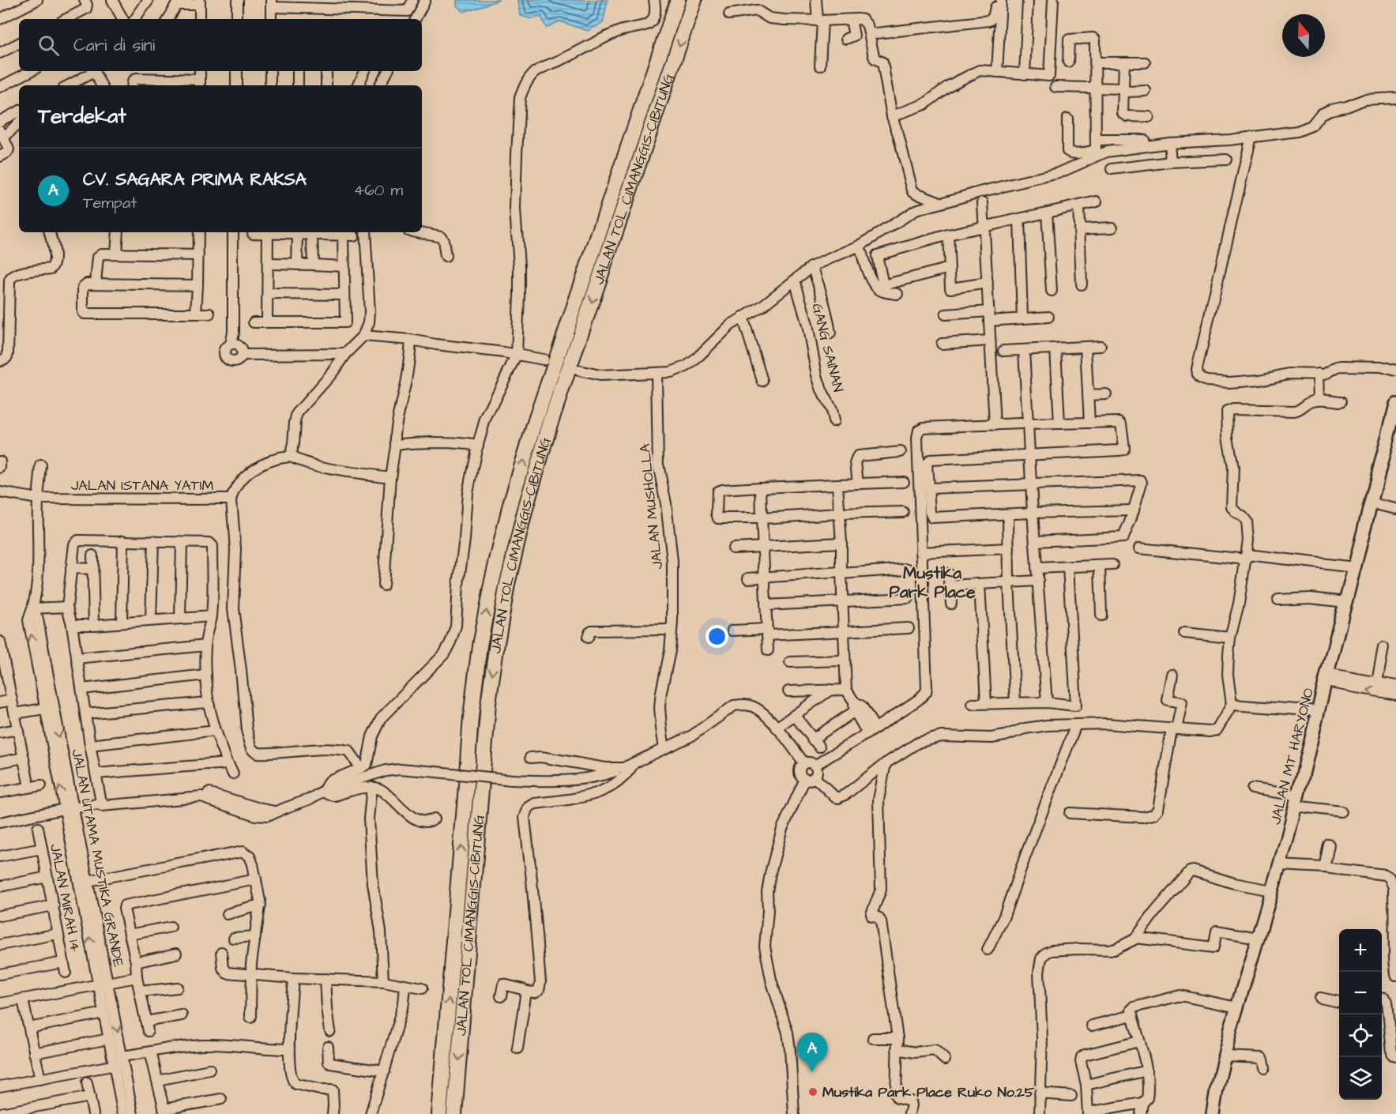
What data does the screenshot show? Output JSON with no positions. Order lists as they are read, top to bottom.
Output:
{
  "streets": {
    "highway": ["JALAN TOL CIMANGGIS–CIBITUNG"],
    "main road": ["JALAN MT HARYONO"],
    "street": [
      "GANG SAINAN",
      "JALAN ISTANA YATIM",
      "JALAN MUSHOLLA",
      "JALAN UTAMA MUSTIKA GRANDE",
      "JALAN MIRAH 14"
    ]
  },
  "crossings": [
    ["JALAN ISTANA YATIM", "JALAN UTAMA MUSTIKA GRANDE"]
  ],
  "districts": ["Mustika Park Place"],
  "places": ["Mustika Park Place Ruko No.25"],
  "north": "top",
  "page": {
    "search": "Cari di sini",
    "heading": "Terdekat",
    "list": [
      {
        "mark": "A",
        "name": "CV. SAGARA PRIMA RAKSA",
        "note": "Tempat",
        "value": "460 m"
      }
    ],
    "map_buttons": ["+", "−"],
    "pins": "A"
  }
}
